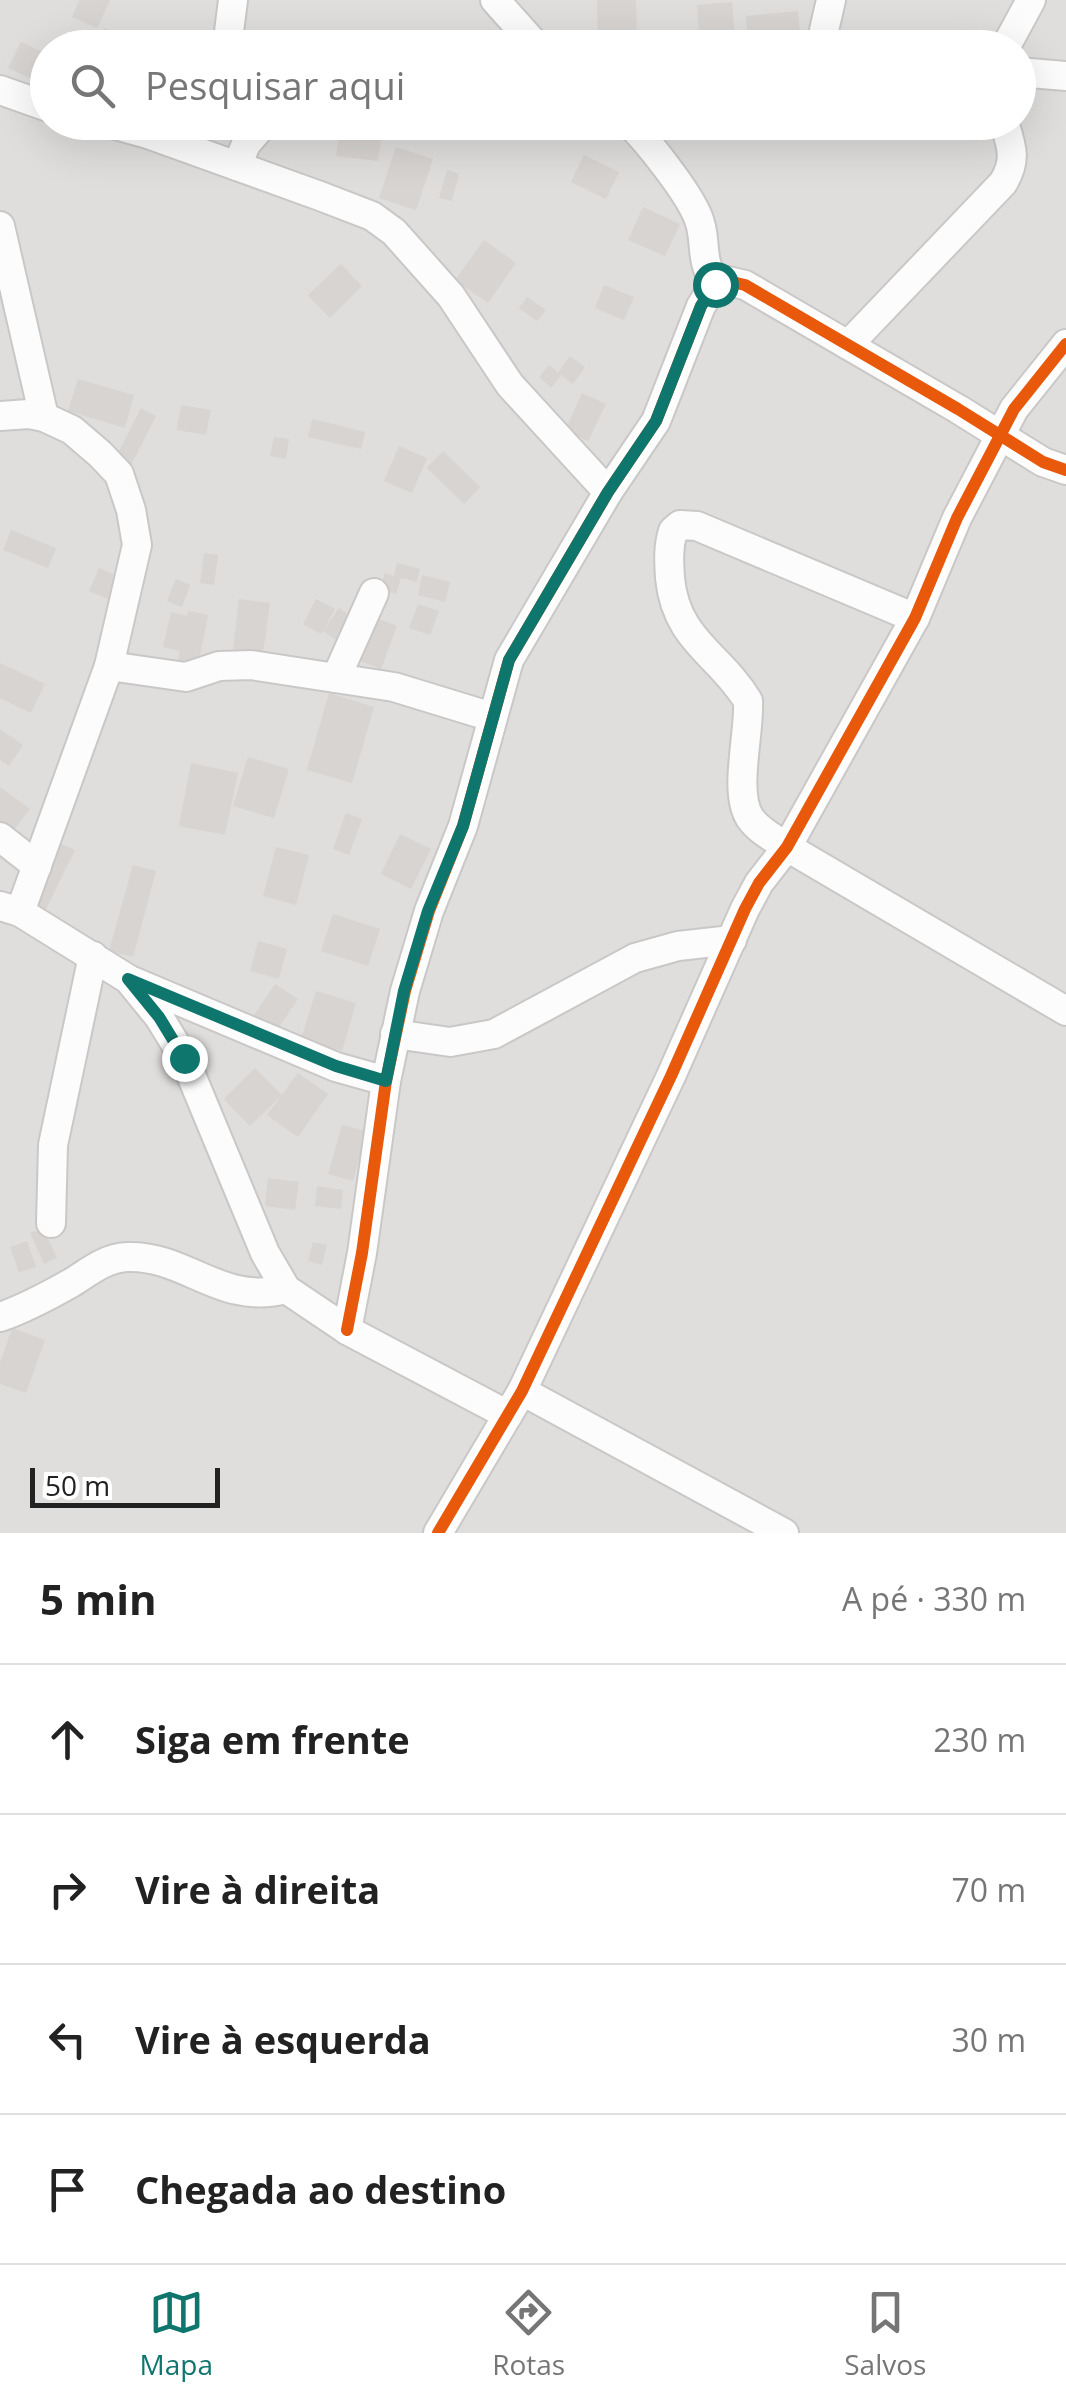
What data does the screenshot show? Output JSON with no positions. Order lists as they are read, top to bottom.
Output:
{
  "scale_bar": "50 m",
  "page": {
    "search": "Pesquisar aqui",
    "scale": "50 m",
    "heading": ["5 min", "A pé · 330 m"],
    "list": [
      ["Siga em frente", "230 m"],
      ["Vire à direita", "70 m"],
      ["Vire à esquerda", "30 m"],
      "Chegada ao destino"
    ],
    "nav": ["Mapa", "Rotas", "Salvos"]
  }
}
